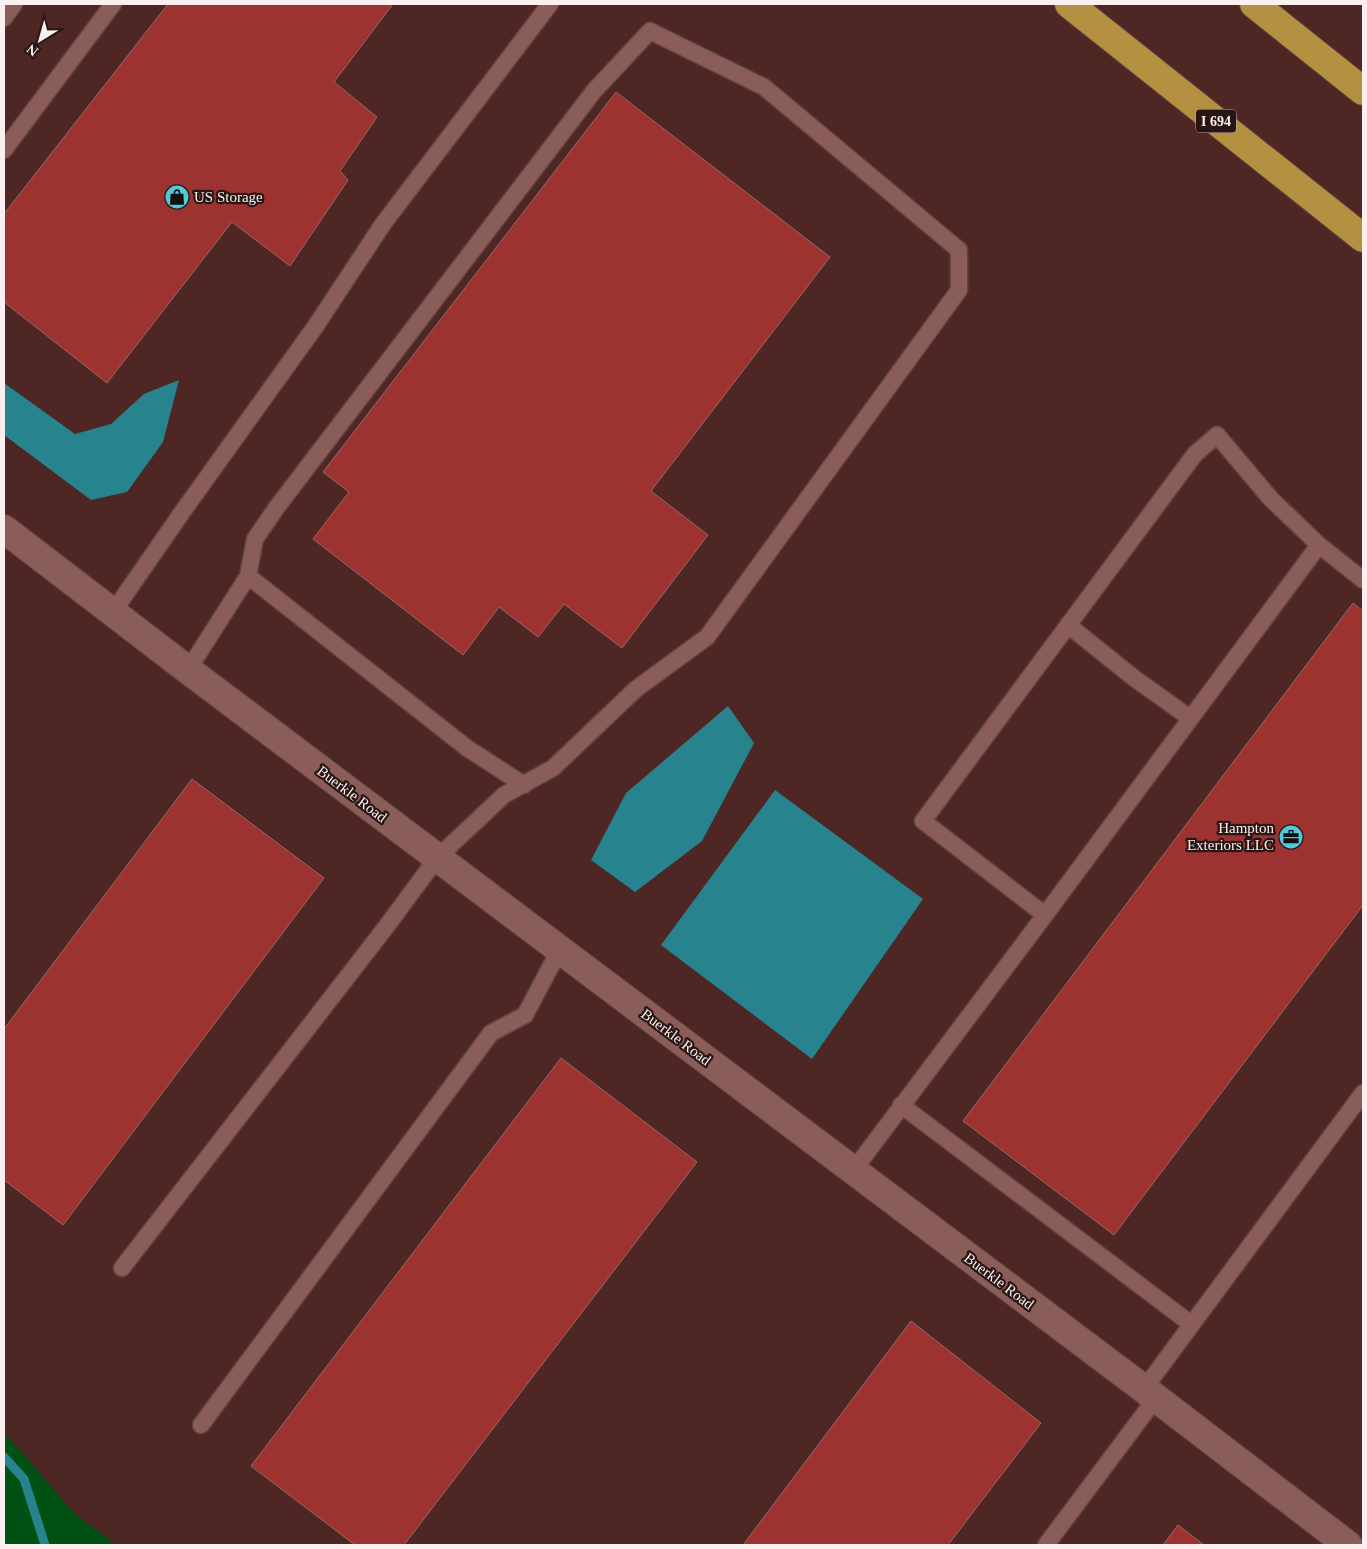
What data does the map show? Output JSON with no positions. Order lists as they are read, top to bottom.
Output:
{
  "streets": {
    "highway": ["I 694"],
    "street": ["Buerkle Road"]
  },
  "places": {
    "shop": ["US Storage"],
    "office": ["Hampton Exteriors LLC"]
  },
  "north": "bottom left"
}
